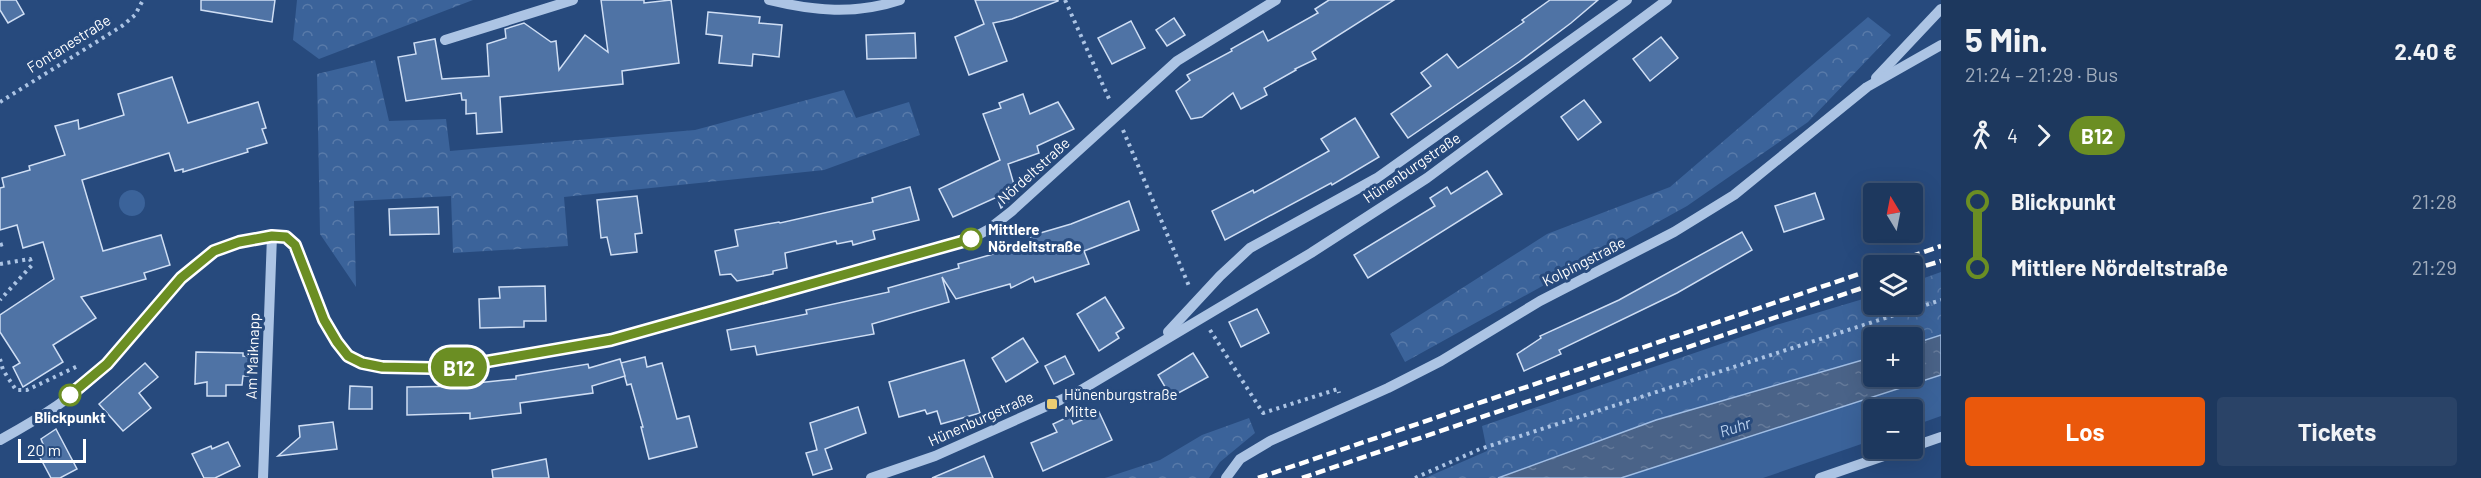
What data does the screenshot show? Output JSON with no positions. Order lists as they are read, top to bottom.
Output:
{
  "streets": {
    "street": [
      "Hünenburgstraße",
      "Nördeltstraße",
      "Kolpingstraße",
      "Am Maiknapp"
    ],
    "path": ["Fontanestraße"]
  },
  "crossings": [
    ["Nördeltstraße", "Am Maiknapp"]
  ],
  "water": ["Ruhr"],
  "places": {
    "other": ["Mittlere Nördeltstraße", "Blickpunkt"],
    "transit": ["Hünenburgstraße Mitte"]
  },
  "lines": ["bus line B12"],
  "scale_bar": "20 m",
  "north": "top",
  "page": {
    "on_map": "B12",
    "heading": ["5 Min.", "21:24 – 21:29 · Bus", "2.40 €"],
    "legs": ["4", "B12"],
    "list": [
      {
        "name": "Blickpunkt",
        "value": "21:28"
      },
      {
        "name": "Mittlere Nördeltstraße",
        "value": "21:29"
      }
    ],
    "map_buttons": ["+", "−"],
    "buttons": ["Los", "Tickets"],
    "scale": "20 m"
  }
}
